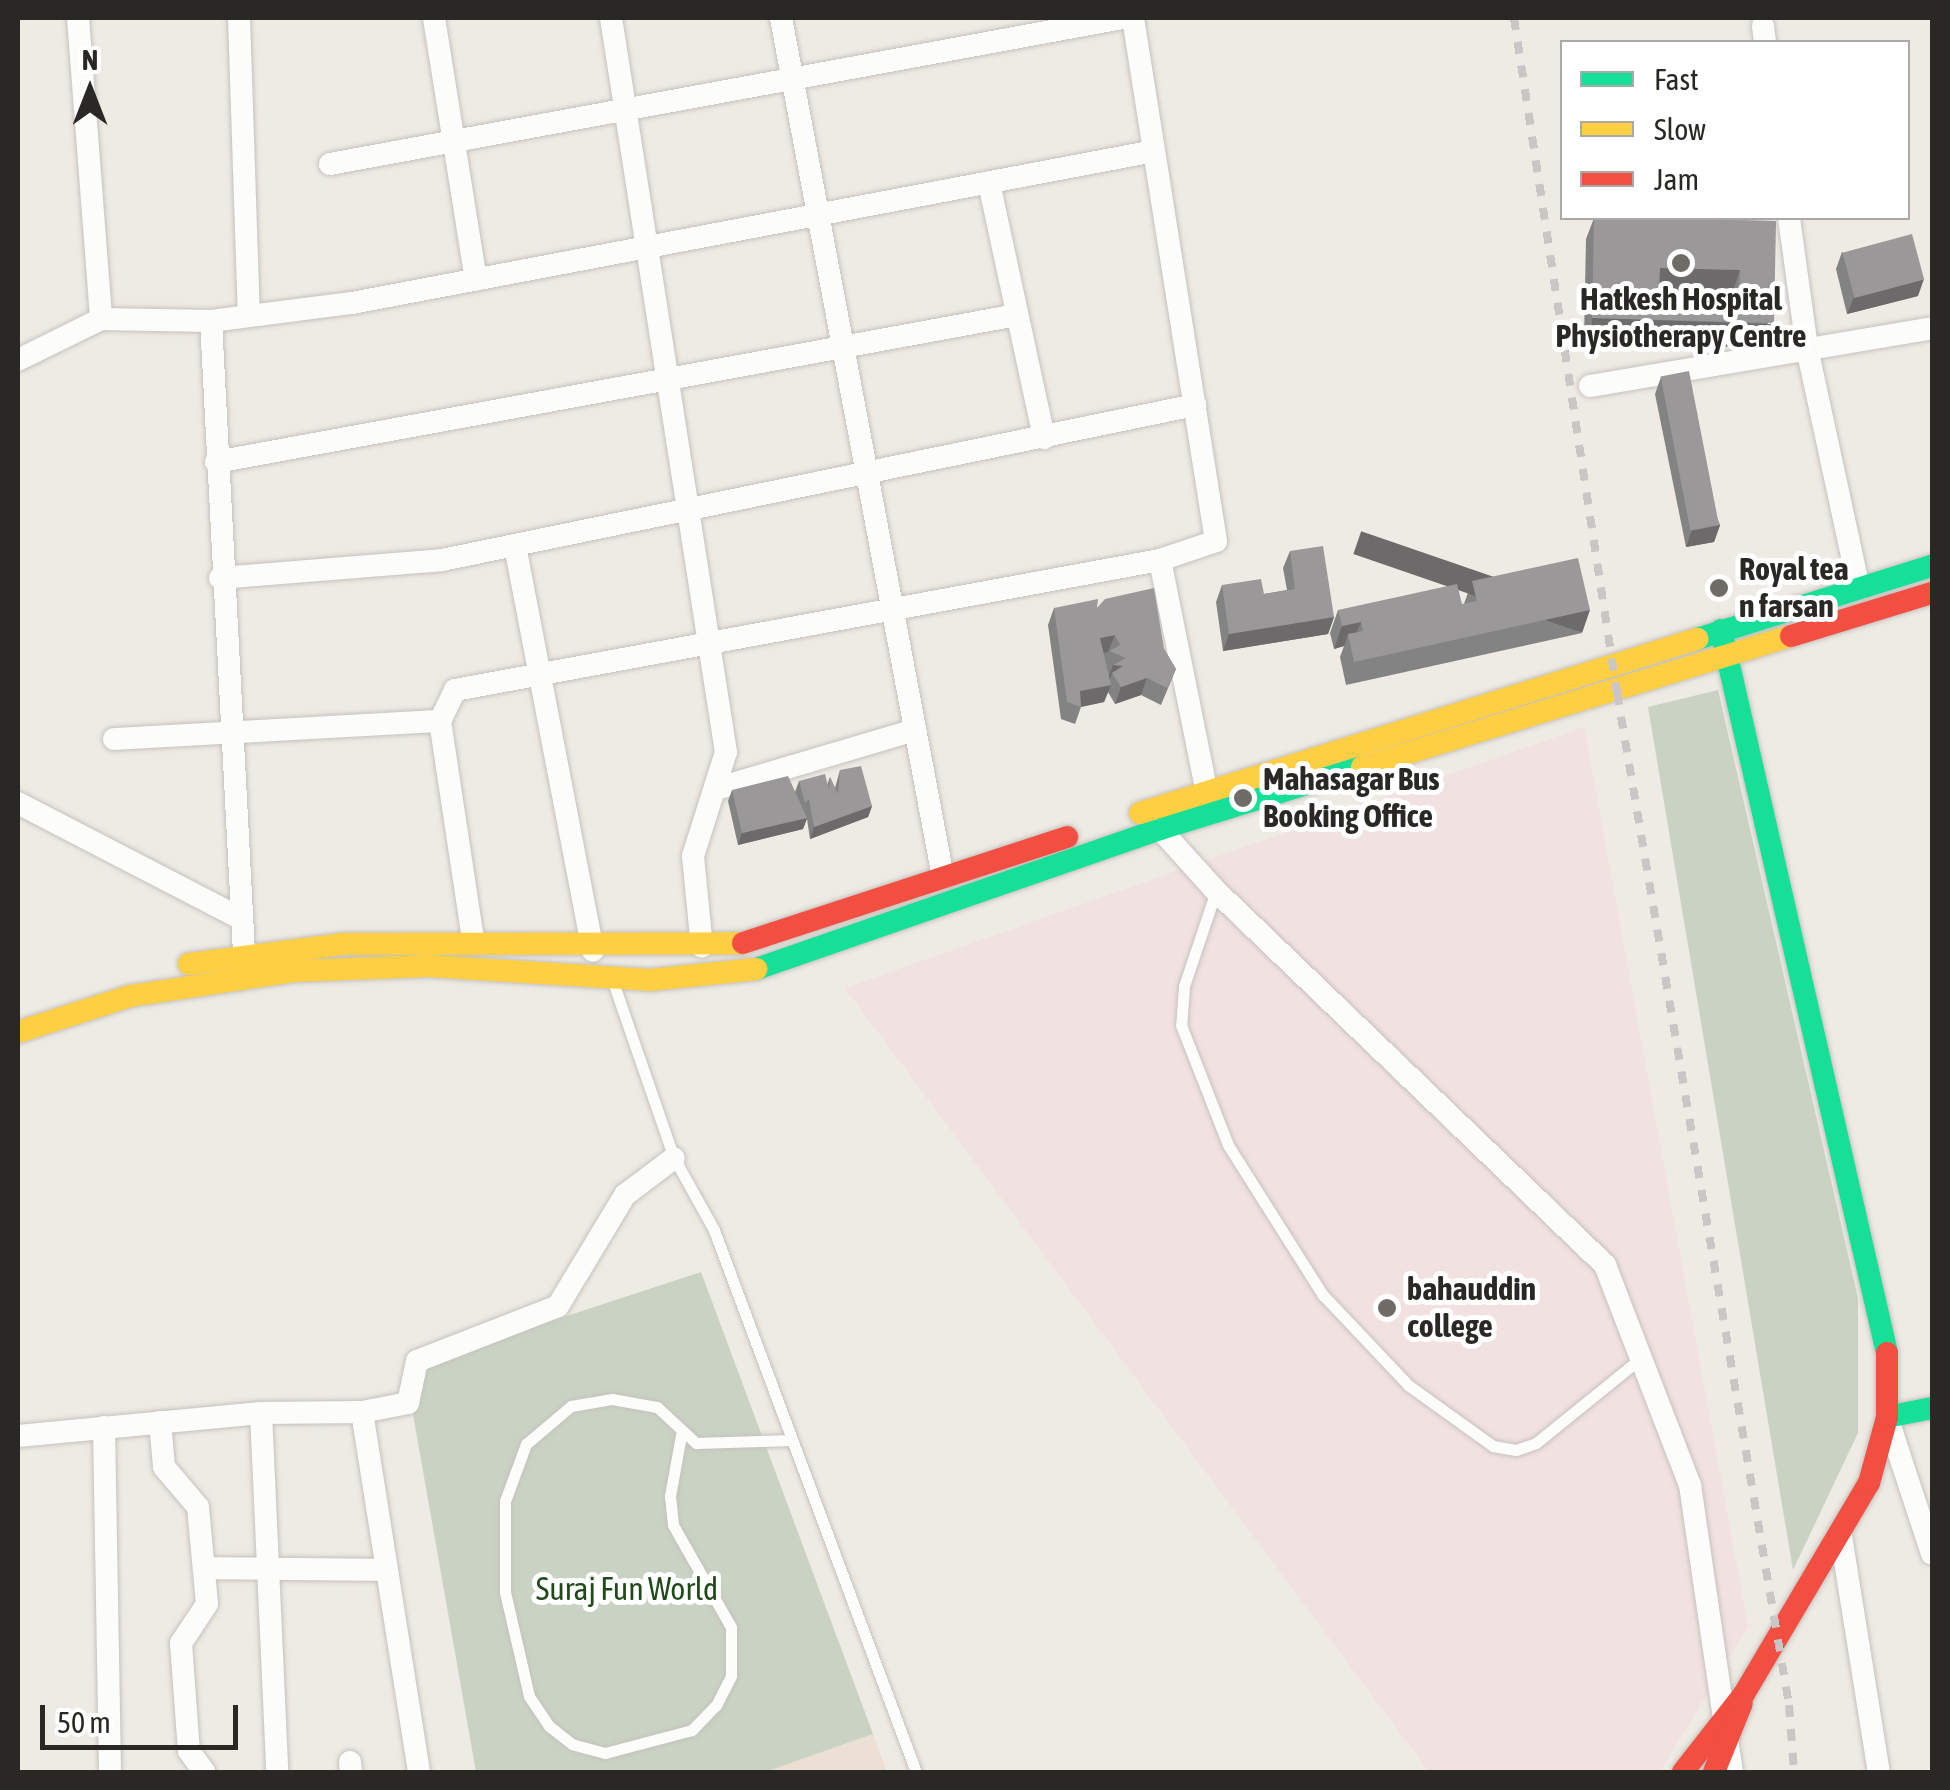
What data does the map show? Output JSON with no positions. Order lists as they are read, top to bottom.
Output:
{
  "parks": ["Suraj Fun World"],
  "places": [
    "Hatkesh Hospital Physiotherapy Centre",
    "Royal tea n farsan",
    "Mahasagar Bus Booking Office",
    "bahauddin college"
  ],
  "legend": ["Fast", "Slow", "Jam"],
  "scale_bar": "50 m",
  "north": "top"
}
